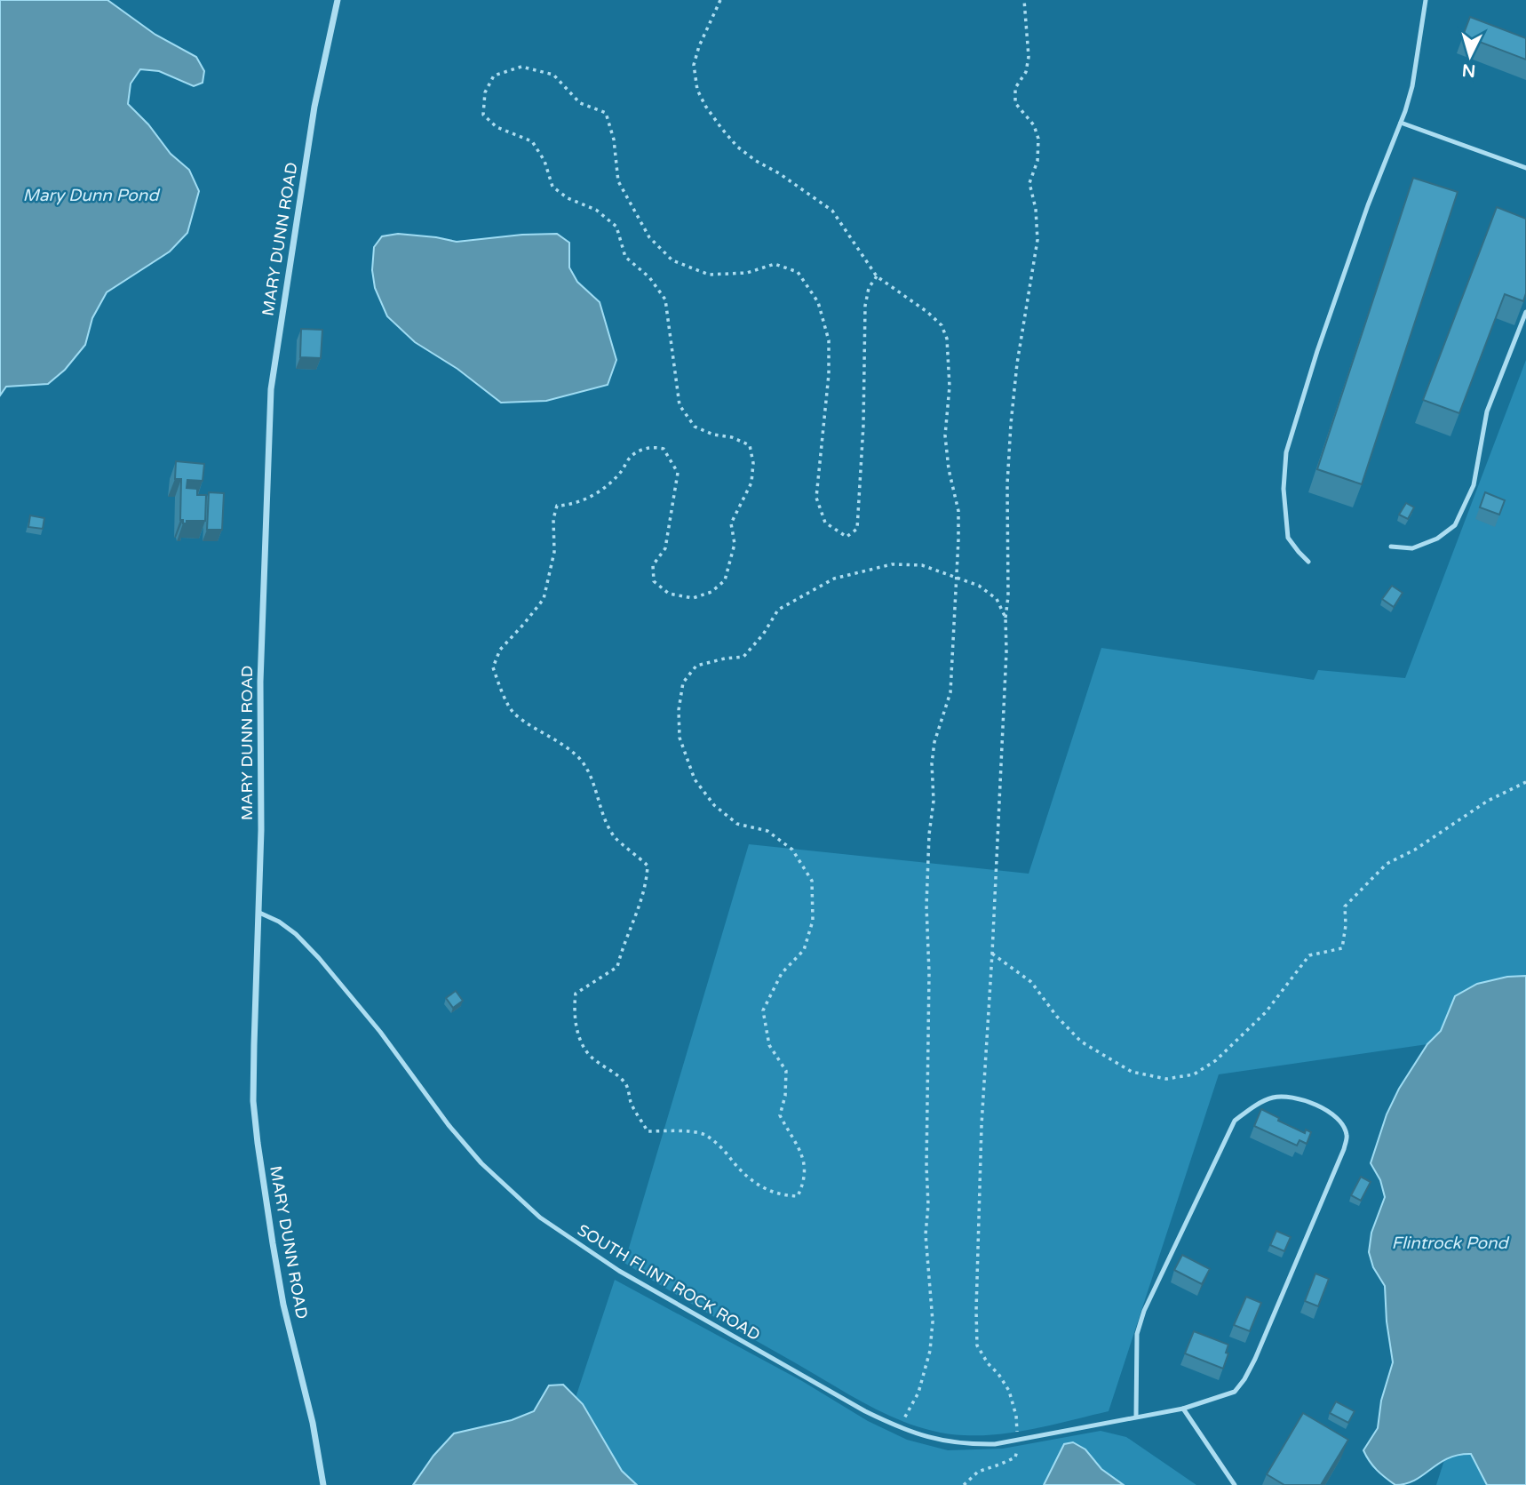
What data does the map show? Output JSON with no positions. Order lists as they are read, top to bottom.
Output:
{
  "streets": {
    "street": ["MARY DUNN ROAD"],
    "lane": ["SOUTH FLINT ROCK ROAD"]
  },
  "crossings": [
    ["MARY DUNN ROAD", "SOUTH FLINT ROCK ROAD"]
  ],
  "water": ["Mary Dunn Pond", "Flintrock Pond"],
  "north": "bottom"
}
